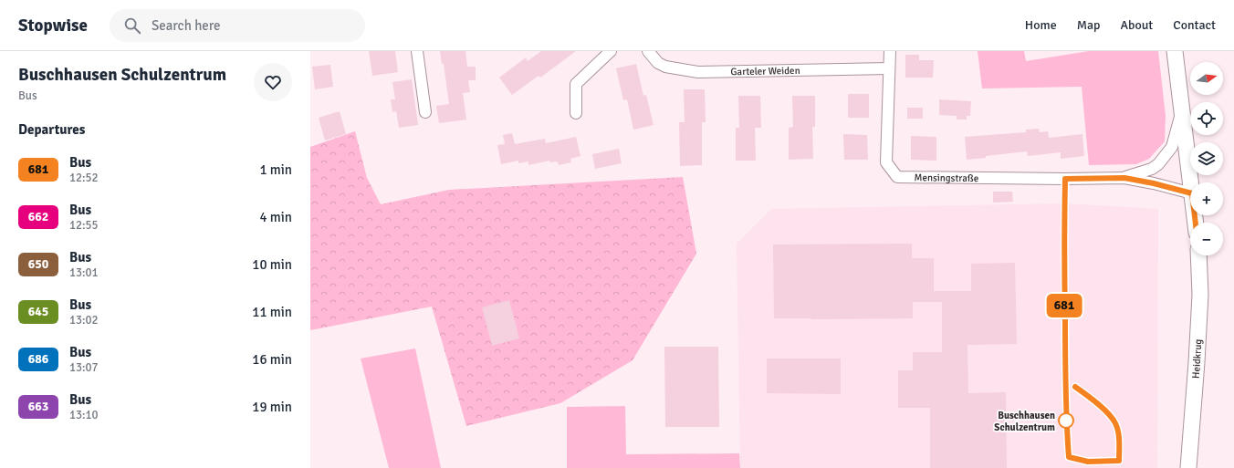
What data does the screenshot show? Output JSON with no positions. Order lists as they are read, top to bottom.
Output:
{
  "streets": {
    "main road": ["Heidkrug"],
    "street": ["Garteler Weiden", "Mensingstraße"]
  },
  "crossings": [
    ["Garteler Weiden", "Mensingstraße"]
  ],
  "places": ["Buschhausen Schulzentrum"],
  "lines": ["bus line 681"],
  "north": "right",
  "page": {
    "header": "Stopwise",
    "search": "Search here",
    "nav": [
      "Home",
      "Map",
      "About",
      "Contact"
    ],
    "heading": [
      ["Buschhausen Schulzentrum", "Bus"],
      "Departures"
    ],
    "on_map": "681",
    "map_buttons": ["+", "−"],
    "list": [
      {
        "mark": "681",
        "name": "Bus",
        "note": "12:52",
        "value": "1 min"
      },
      {
        "mark": "662",
        "name": "Bus",
        "note": "12:55",
        "value": "4 min"
      },
      {
        "mark": "650",
        "name": "Bus",
        "note": "13:01",
        "value": "10 min"
      },
      {
        "mark": "645",
        "name": "Bus",
        "note": "13:02",
        "value": "11 min"
      },
      {
        "mark": "686",
        "name": "Bus",
        "note": "13:07",
        "value": "16 min"
      },
      {
        "mark": "663",
        "name": "Bus",
        "note": "13:10",
        "value": "19 min"
      }
    ]
  }
}
